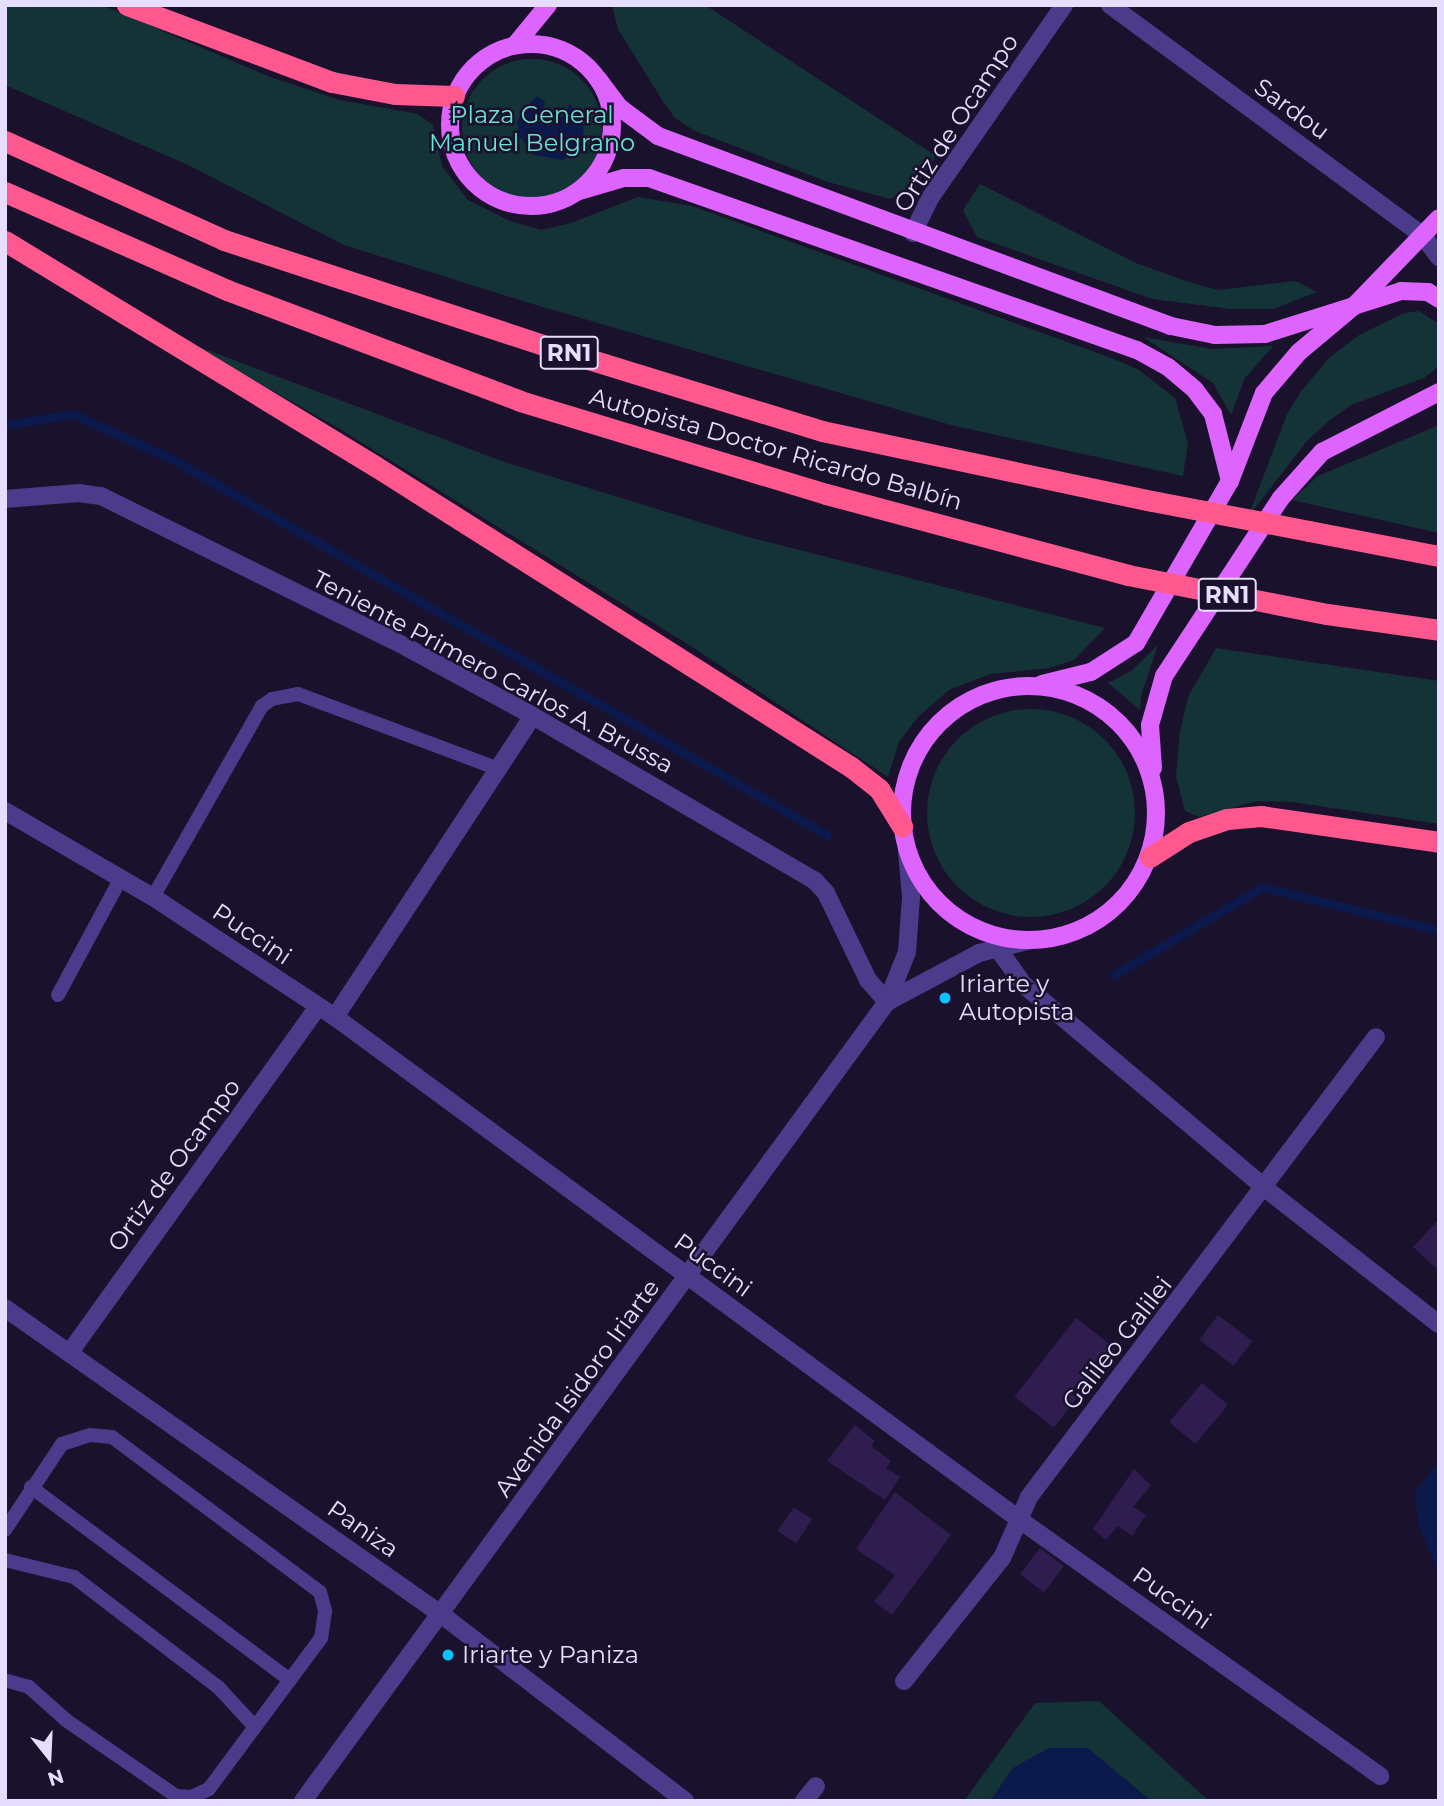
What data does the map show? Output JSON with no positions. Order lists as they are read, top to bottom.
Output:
{
  "streets": {
    "highway": ["RN1", "Autopista Doctor Ricardo Balbín"],
    "street": [
      "Sardou",
      "Ortiz de Ocampo",
      "Teniente Primero Carlos A. Brussa",
      "Puccini",
      "Galileo Galilei",
      "Avenida Isidoro Iriarte",
      "Paniza"
    ]
  },
  "crossings": [
    ["Ortiz de Ocampo", "Puccini"],
    ["Ortiz de Ocampo", "Paniza"],
    ["Teniente Primero Carlos A. Brussa", "Avenida Isidoro Iriarte"],
    ["Puccini", "Galileo Galilei"],
    ["Puccini", "Avenida Isidoro Iriarte"],
    ["Avenida Isidoro Iriarte", "Paniza"]
  ],
  "parks": ["Plaza General Manuel Belgrano"],
  "places": ["Iriarte y Autopista", "Iriarte y Paniza"],
  "north": "bottom"
}
